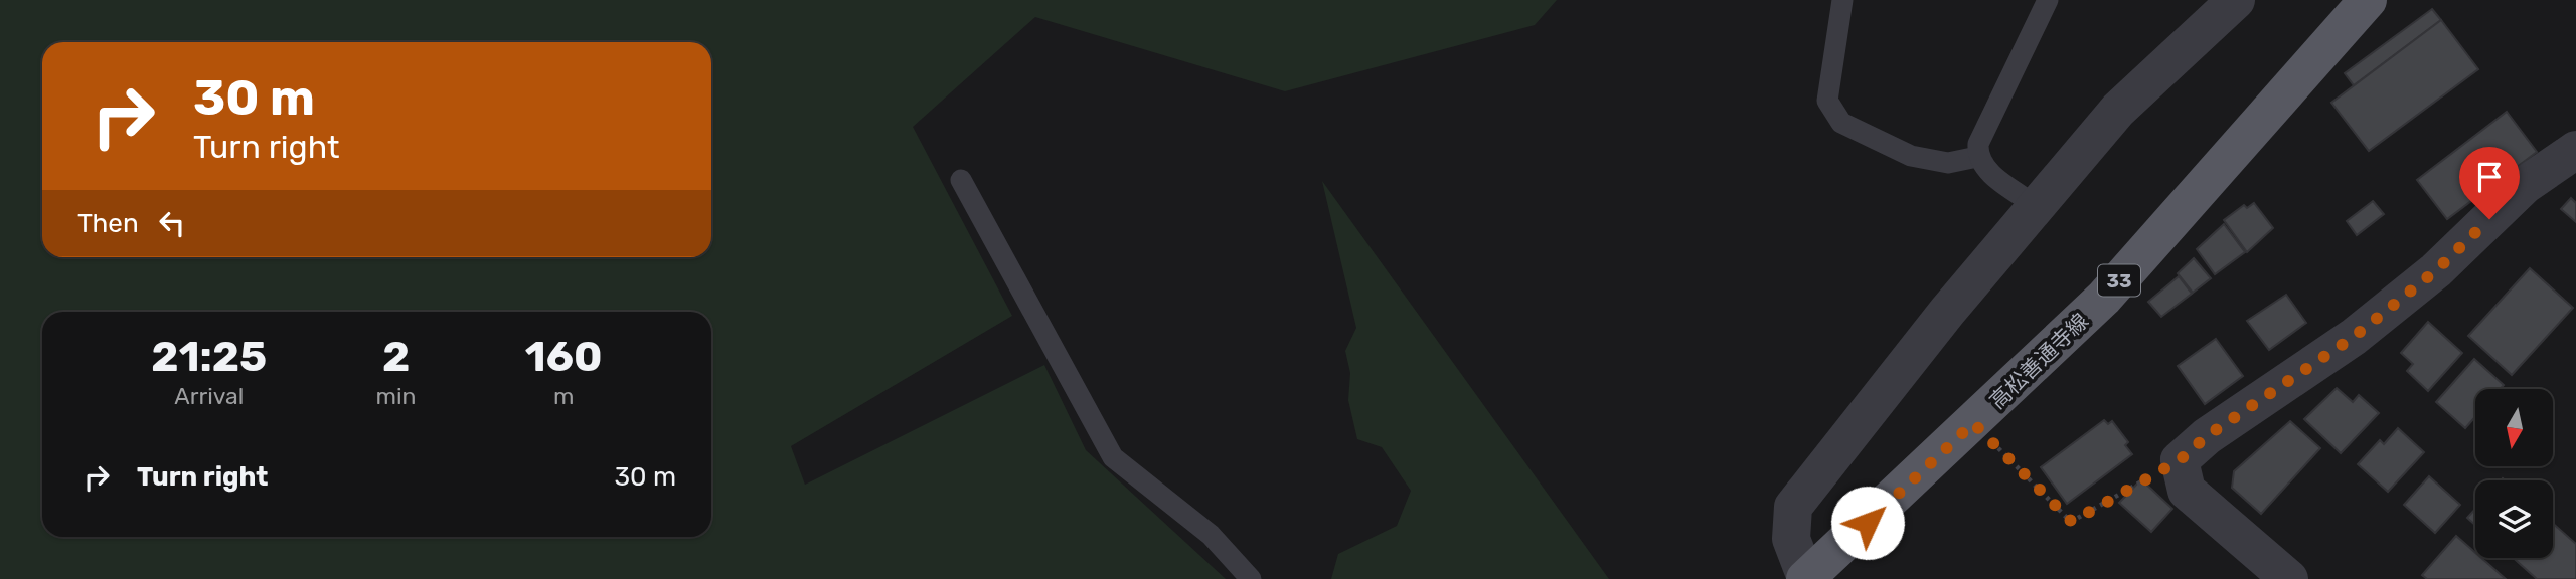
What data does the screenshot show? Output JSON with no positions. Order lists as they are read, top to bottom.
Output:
{
  "streets": {
    "main road": ["33", "高松善通寺線"]
  },
  "north": "bottom",
  "page": {
    "turn": ["30 m", "Turn right"],
    "then": "Then",
    "eta": [
      "21:25",
      "Arrival",
      "2",
      "min",
      "160",
      "m"
    ],
    "list": [
      {
        "name": "Turn right",
        "value": "30 m"
      }
    ]
  }
}
